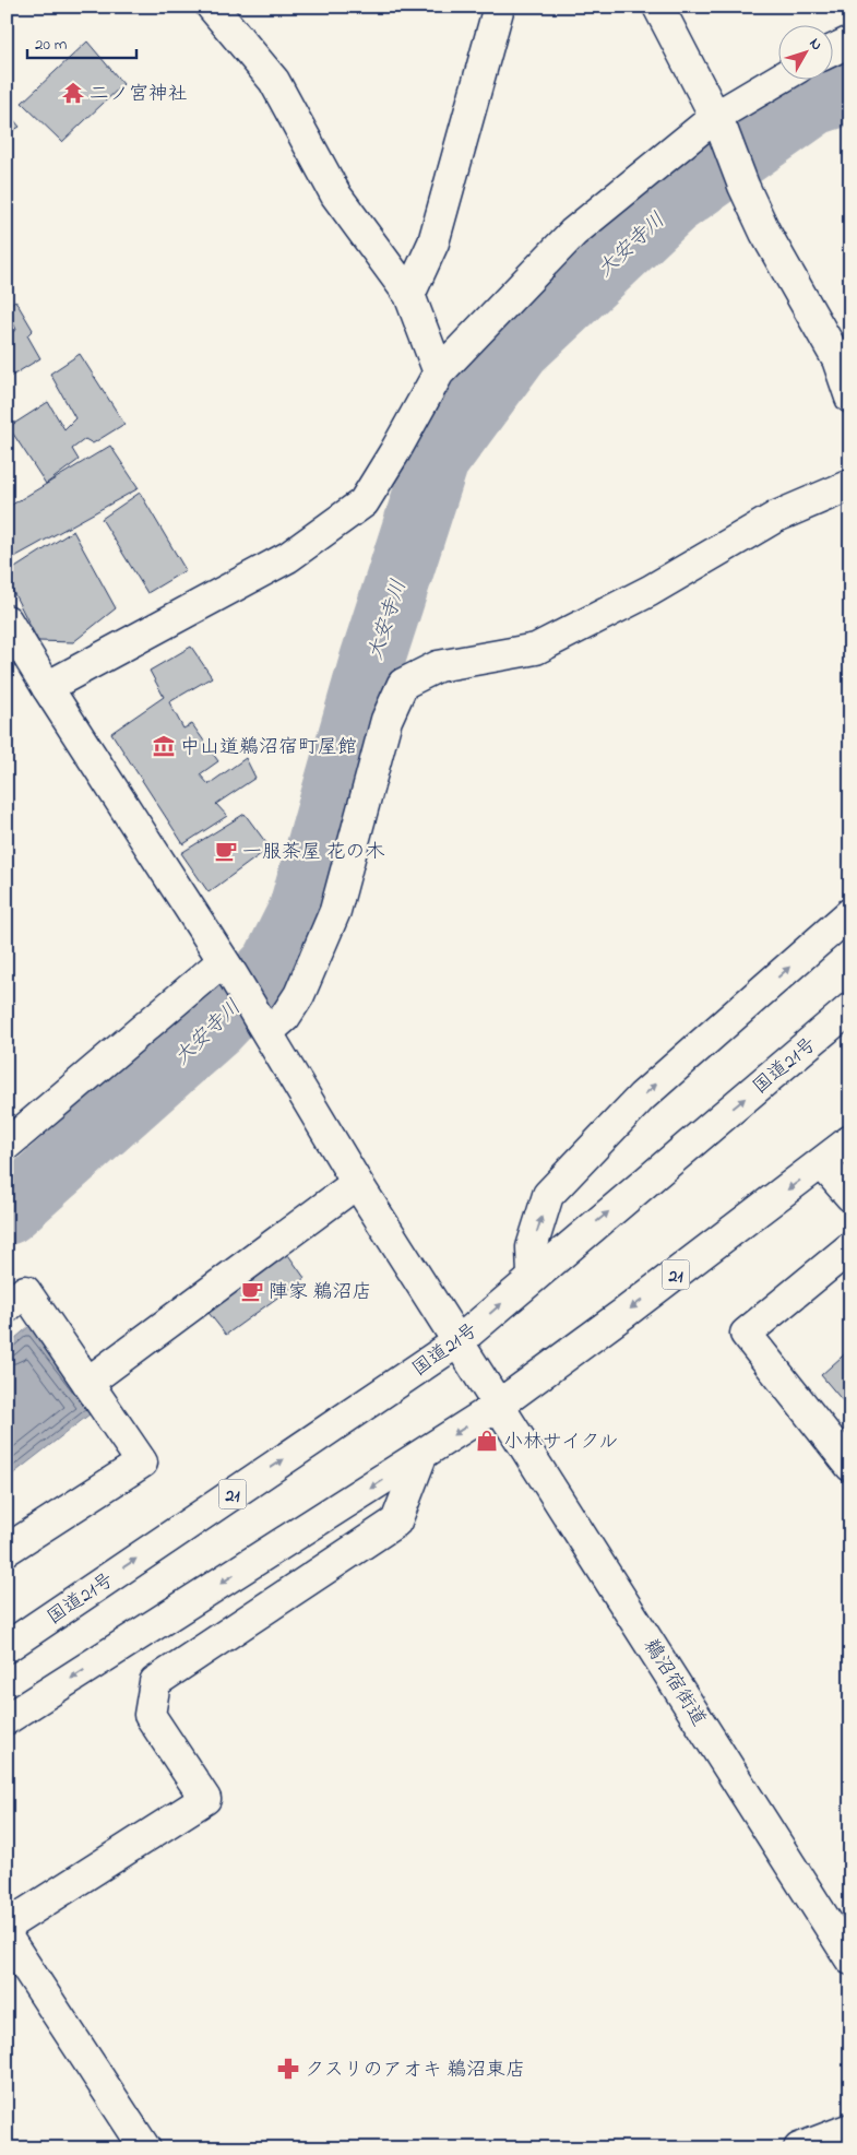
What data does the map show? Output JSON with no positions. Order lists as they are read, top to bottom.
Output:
{
  "streets": {
    "main road": ["国道21号", "21", "鵜沼宿街道"]
  },
  "crossings": [
    ["国道21号", "鵜沼宿街道"],
    ["21", "鵜沼宿街道"]
  ],
  "water": ["大安寺川"],
  "places": {
    "temple": ["二ノ宮神社"],
    "museum": ["中山道鵜沼宿町屋館"],
    "cafe": ["一服茶屋 花の木", "陣家 鵜沼店"],
    "shop": ["小林サイクル"],
    "pharmacy": ["クスリのアオキ 鵜沼東店"]
  },
  "scale_bar": "20 m",
  "north": "top right"
}
